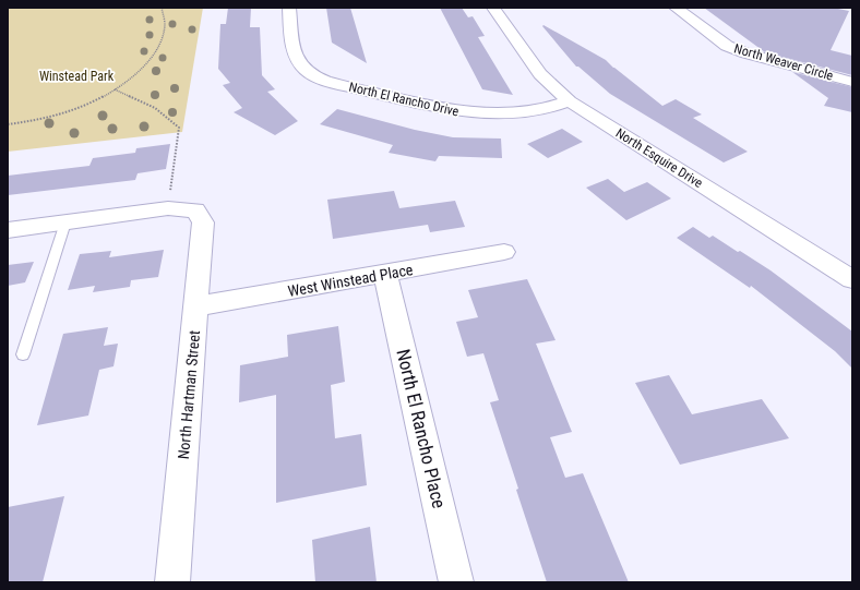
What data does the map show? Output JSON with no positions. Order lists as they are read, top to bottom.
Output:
{
  "streets": {
    "street": [
      "North Weaver Circle",
      "North El Rancho Drive",
      "North Esquire Drive",
      "West Winstead Place",
      "North Hartman Street",
      "North El Rancho Place"
    ]
  },
  "crossings": [
    ["North El Rancho Drive", "North Esquire Drive"],
    ["West Winstead Place", "North Hartman Street"],
    ["West Winstead Place", "North El Rancho Place"]
  ],
  "parks": ["Winstead Park"]
}
